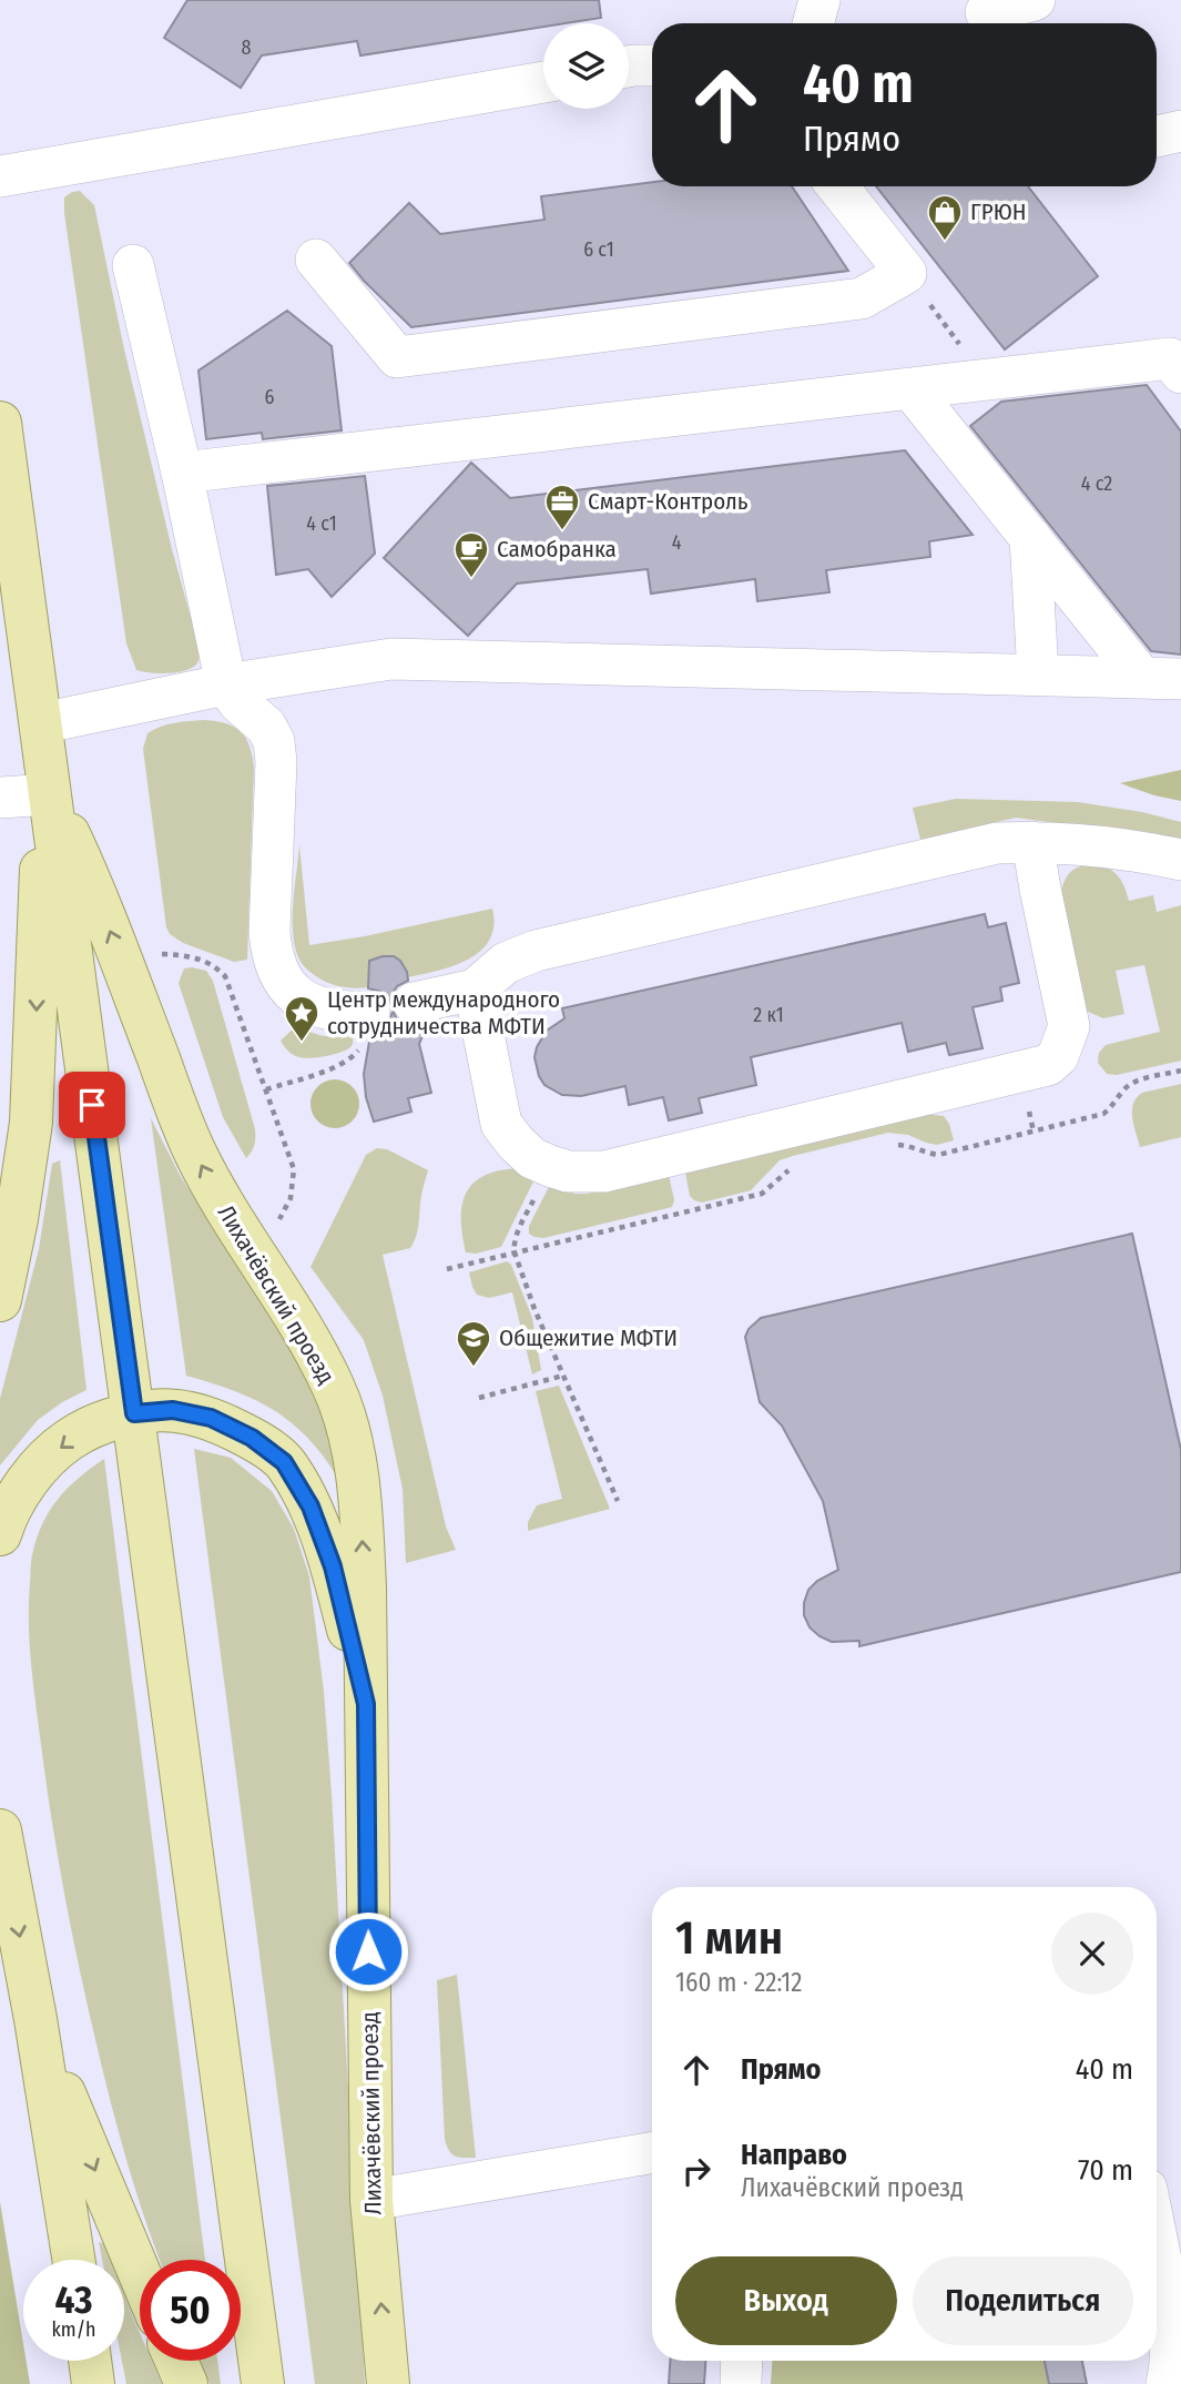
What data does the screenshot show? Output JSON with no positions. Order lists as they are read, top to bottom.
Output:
{
  "streets": {
    "main road": ["Лихачёвский проезд"]
  },
  "places": {
    "shop": ["ГРЮН"],
    "office": ["Смарт-Контроль"],
    "cafe": ["Самобранка"],
    "place": ["Центр международного сотрудничества МФТИ"],
    "school or university": ["Общежитие МФТИ"]
  },
  "house_numbers": [
    "8",
    "6 с1",
    "6",
    "4 с2",
    "4 с1",
    "4",
    "2 к1"
  ],
  "page": {
    "turn": ["40 m", "Прямо"],
    "heading": ["1 мин", "160 m · 22:12"],
    "list": [
      {
        "name": "Прямо",
        "value": "40 m"
      },
      {
        "name": "Направо",
        "note": "Лихачёвский проезд",
        "value": "70 m"
      }
    ],
    "buttons": ["Выход", "Поделиться"],
    "speed": "43 km/h",
    "limit": "50"
  }
}
